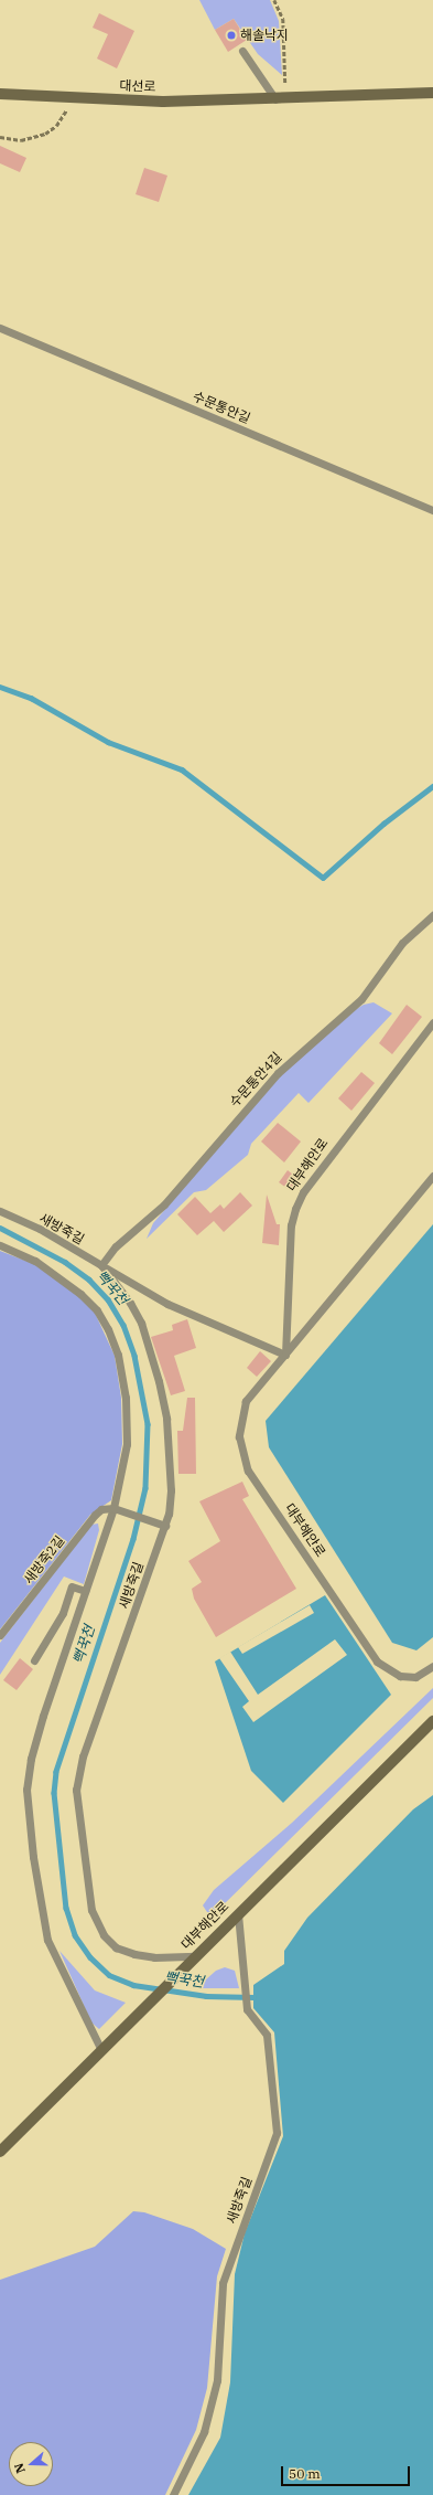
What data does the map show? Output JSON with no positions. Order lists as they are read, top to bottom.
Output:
{
  "streets": {
    "street": ["대선로", "대부해안로"],
    "lane": [
      "수문통안길",
      "수문통안4길",
      "새방죽길",
      "새방죽2길"
    ]
  },
  "crossings": [
    ["수문통안4길", "새방죽길"],
    ["대부해안로", "새방죽길"]
  ],
  "water": ["뻑꾹천"],
  "places": ["해솔낙지"],
  "scale_bar": "50 m",
  "north": "left"
}
